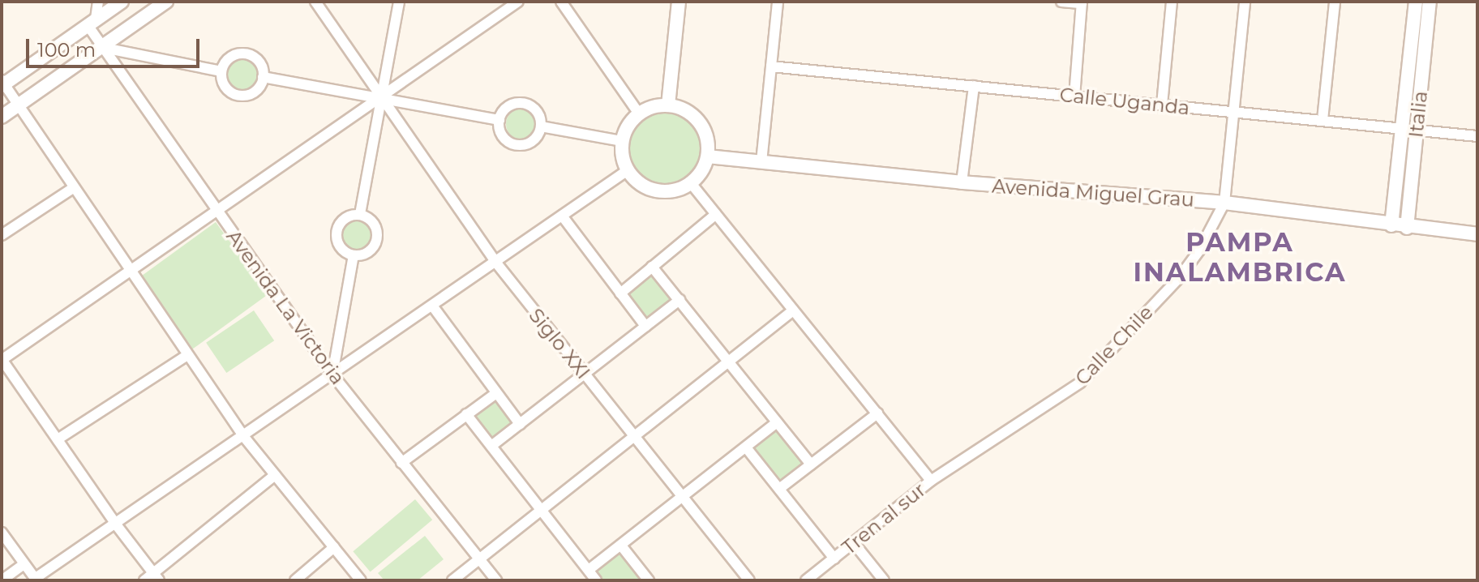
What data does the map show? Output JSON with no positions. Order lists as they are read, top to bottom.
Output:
{
  "streets": {
    "street": [
      "Calle Uganda",
      "Italia",
      "Avenida Miguel Grau",
      "Avenida La Victoria",
      "Siglo XXI",
      "Calle Chile",
      "Tren al sur"
    ]
  },
  "crossings": [
    ["Calle Uganda", "Italia"],
    ["Calle Uganda", "Calle Chile"],
    ["Italia", "Avenida Miguel Grau"],
    ["Avenida Miguel Grau", "Calle Chile"],
    ["Calle Chile", "Tren al sur"]
  ],
  "districts": ["PAMPA INALAMBRICA"],
  "scale_bar": "100 m"
}
